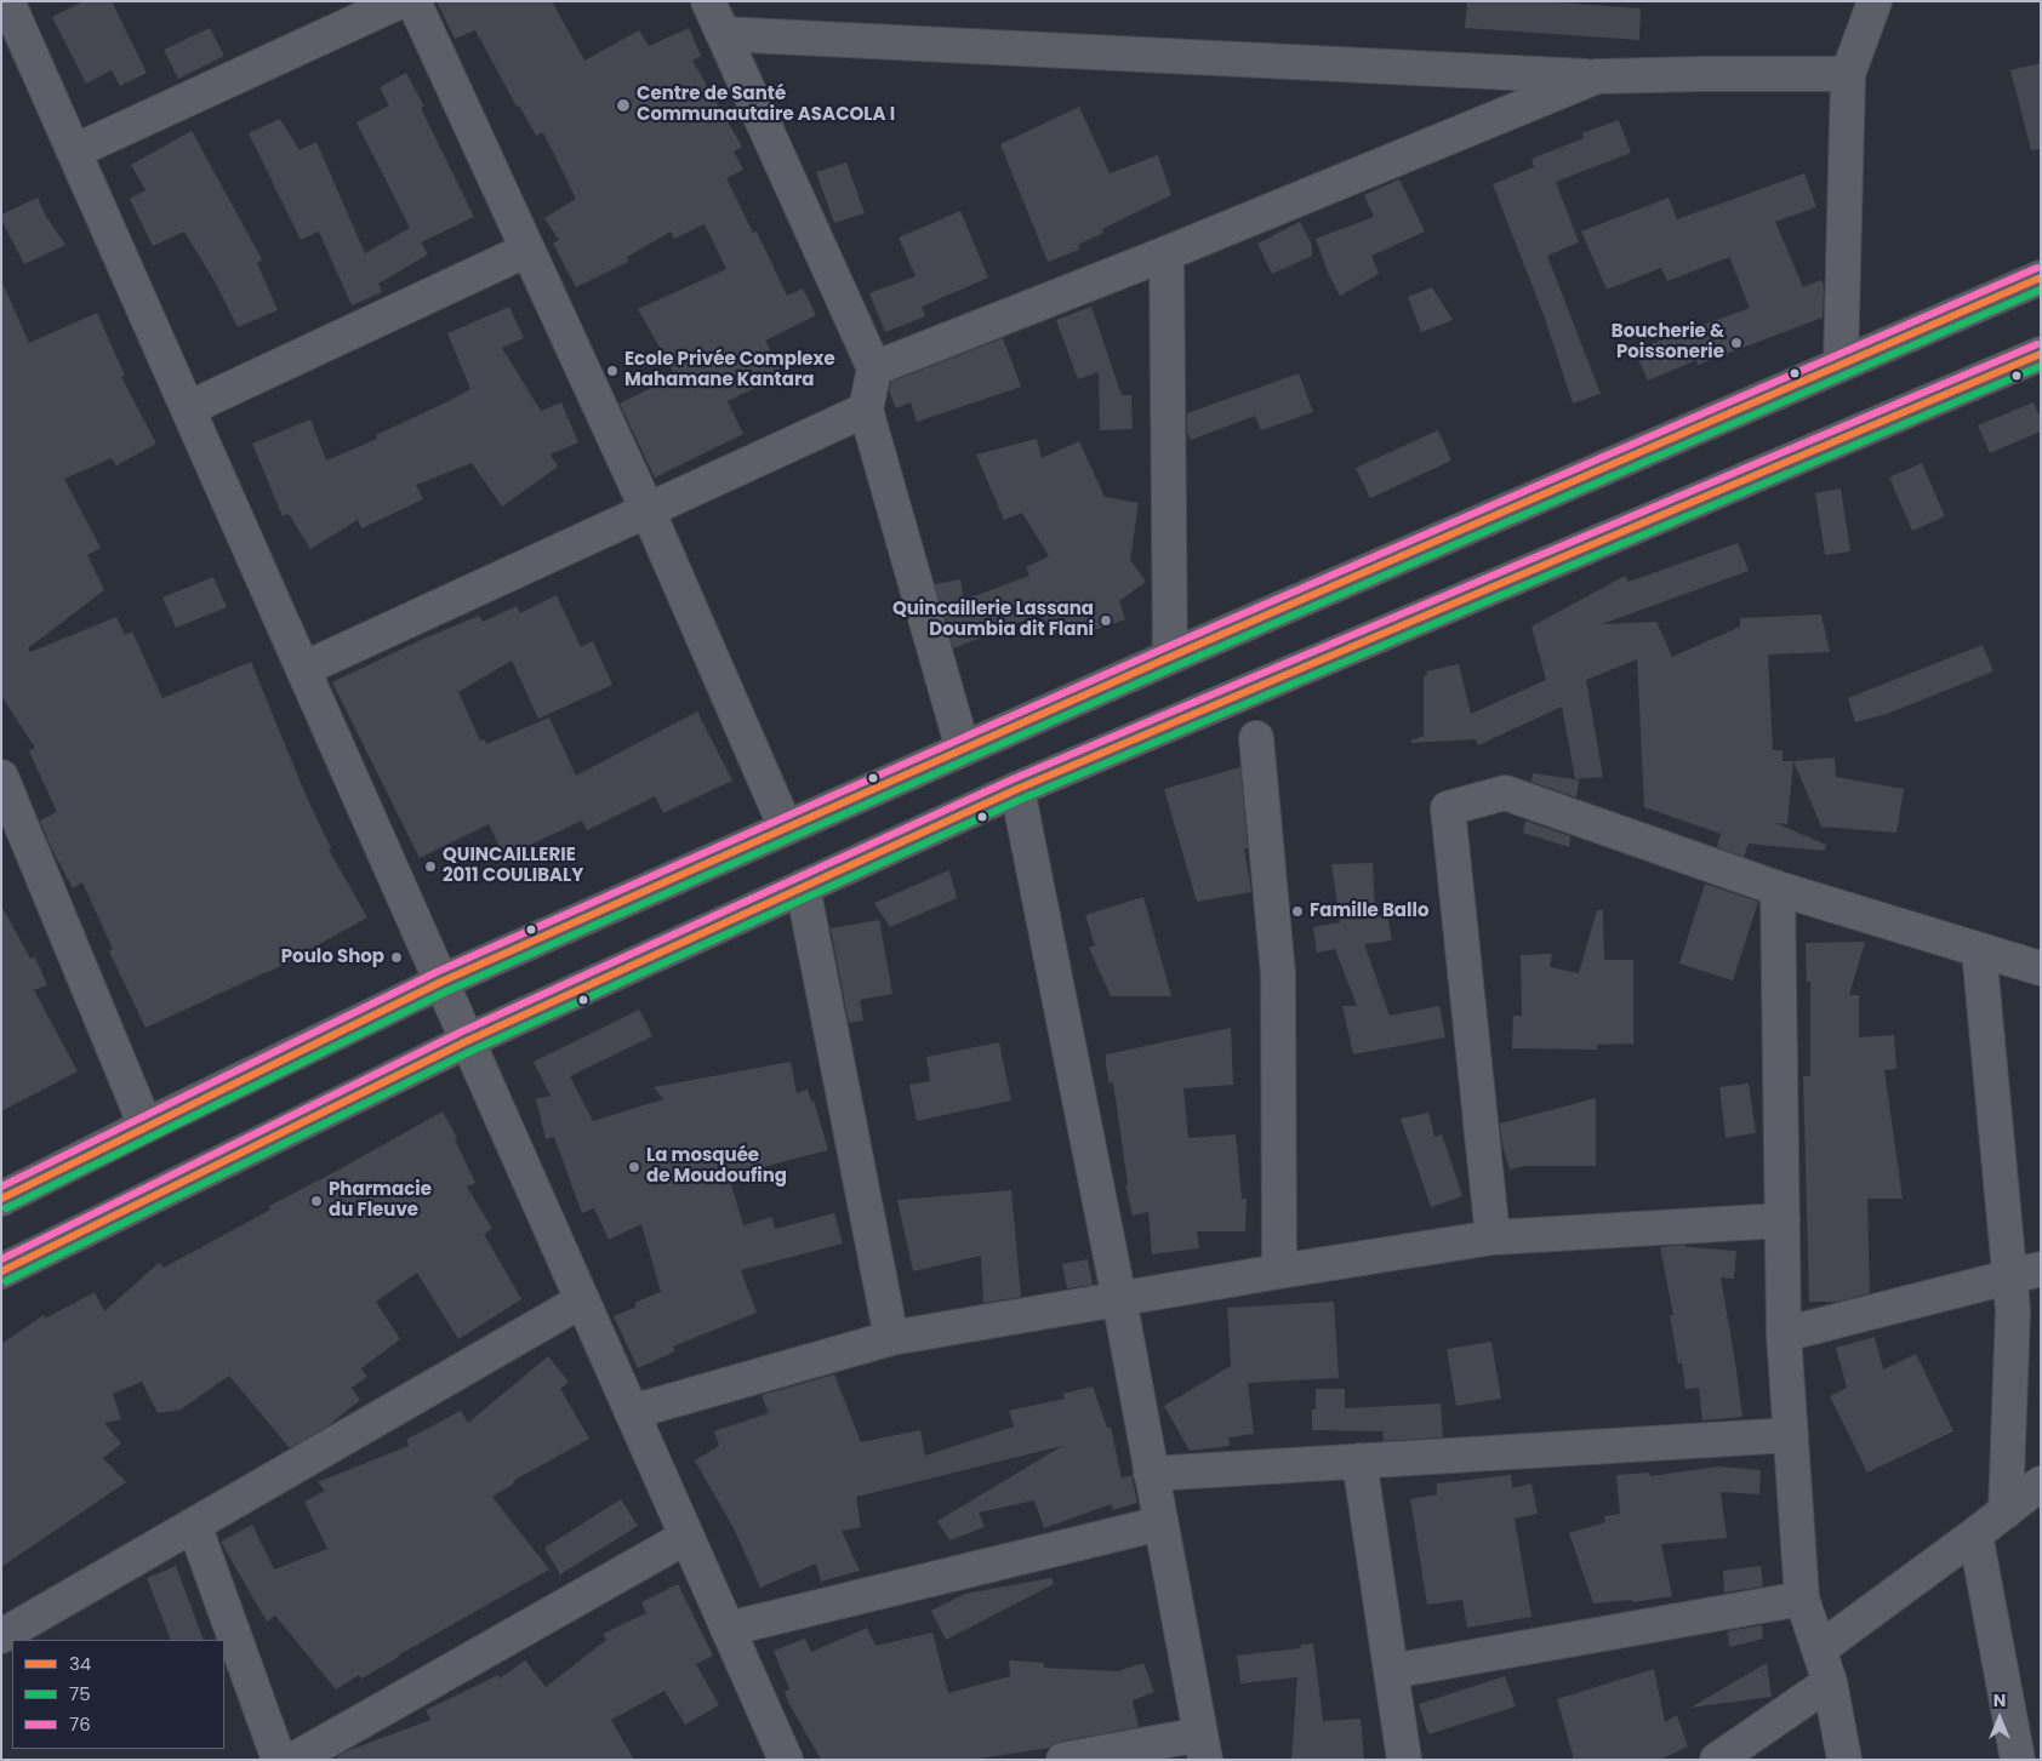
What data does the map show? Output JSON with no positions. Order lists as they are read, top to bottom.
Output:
{
  "places": [
    "Centre de Santé Communautaire ASACOLA I",
    "Boucherie & Poissonerie",
    "Ecole Privée Complexe Mahamane Kantara",
    "Quincaillerie Lassana Doumbia dit Flani",
    "QUINCAILLERIE 2011 COULIBALY",
    "Famille Ballo",
    "Poulo Shop",
    "La mosquée de Moudoufing",
    "Pharmacie du Fleuve"
  ],
  "lines": ["transit line 76", "transit line 34", "transit line 75"],
  "legend": ["34", "75", "76"],
  "north": "top"
}
